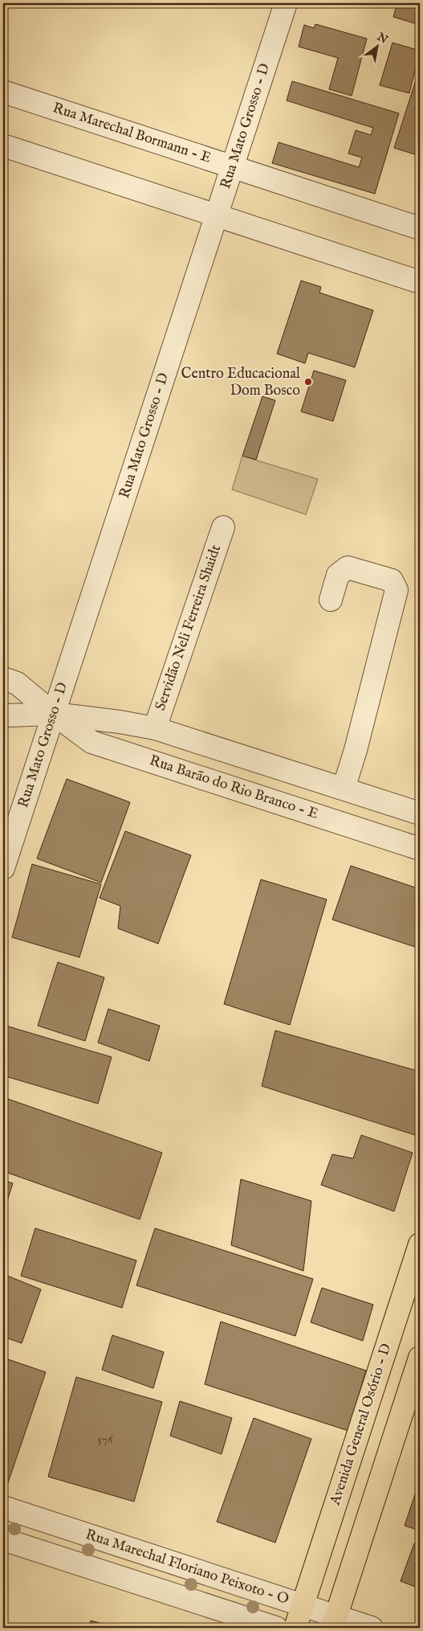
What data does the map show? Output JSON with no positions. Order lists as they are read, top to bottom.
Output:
{
  "streets": {
    "main road": ["Avenida General Osório - D"],
    "street": [
      "Rua Mato Grosso - D",
      "Rua Marechal Bormann - E",
      "Servidão Neli Ferreira Shaidt",
      "Rua Barão do Rio Branco - E",
      "Rua Marechal Floriano Peixoto - O"
    ]
  },
  "crossings": [
    ["Rua Mato Grosso - D", "Rua Marechal Bormann - E"],
    ["Rua Mato Grosso - D", "Rua Barão do Rio Branco - E"],
    ["Avenida General Osório - D", "Rua Marechal Floriano Peixoto - O"]
  ],
  "places": ["Centro Educacional Dom Bosco"],
  "house_numbers": ["576"],
  "north": "top right"
}
